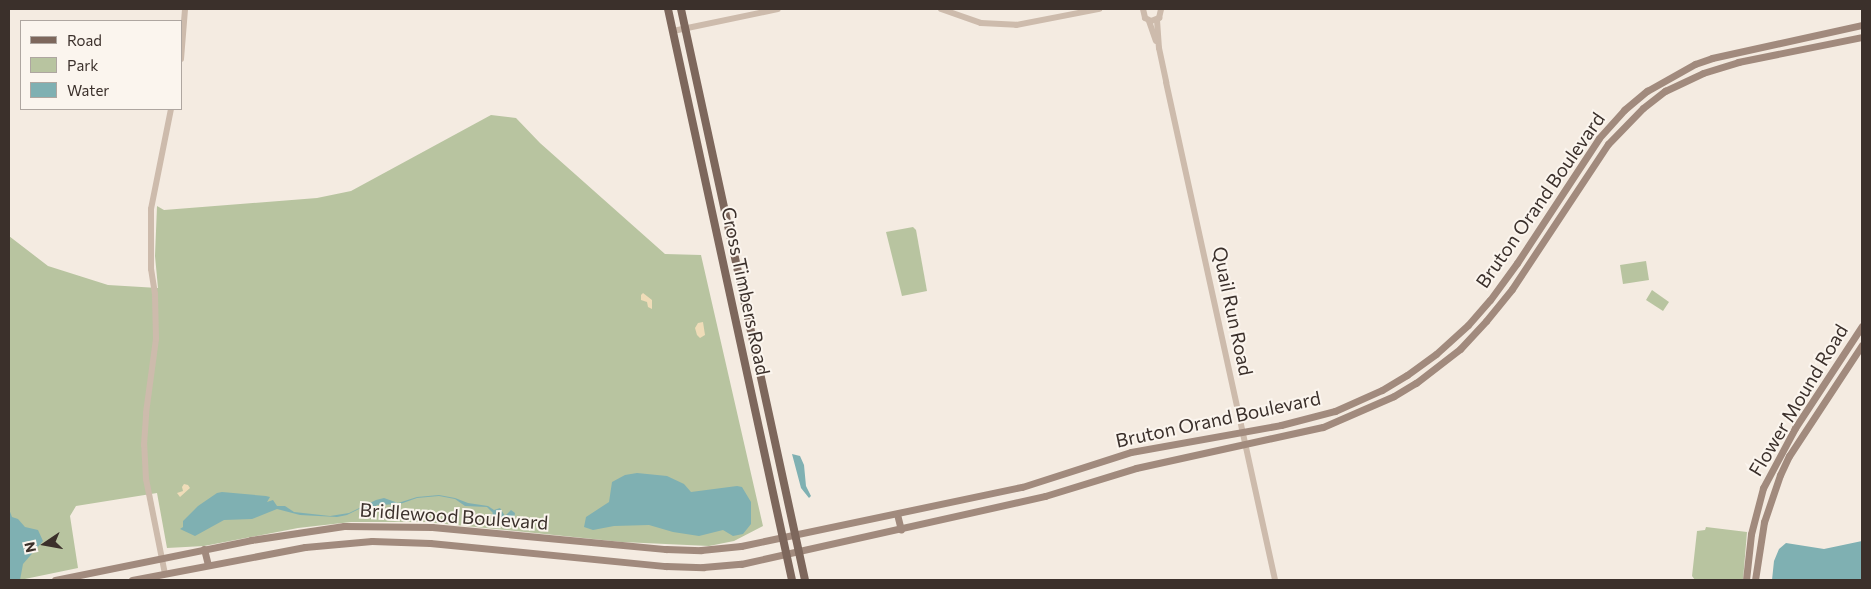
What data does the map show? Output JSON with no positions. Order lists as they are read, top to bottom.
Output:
{
  "streets": {
    "main road": [
      "Bruton Orand Boulevard",
      "Cross Timbers Road",
      "Flower Mound Road",
      "Bridlewood Boulevard"
    ],
    "street": ["Quail Run Road"]
  },
  "crossings": [
    ["Bruton Orand Boulevard", "Cross Timbers Road"],
    ["Bruton Orand Boulevard", "Quail Run Road"],
    ["Bruton Orand Boulevard", "Bridlewood Boulevard"],
    ["Cross Timbers Road", "Bridlewood Boulevard"]
  ],
  "legend": ["Road", "Park", "Water"],
  "north": "left"
}
